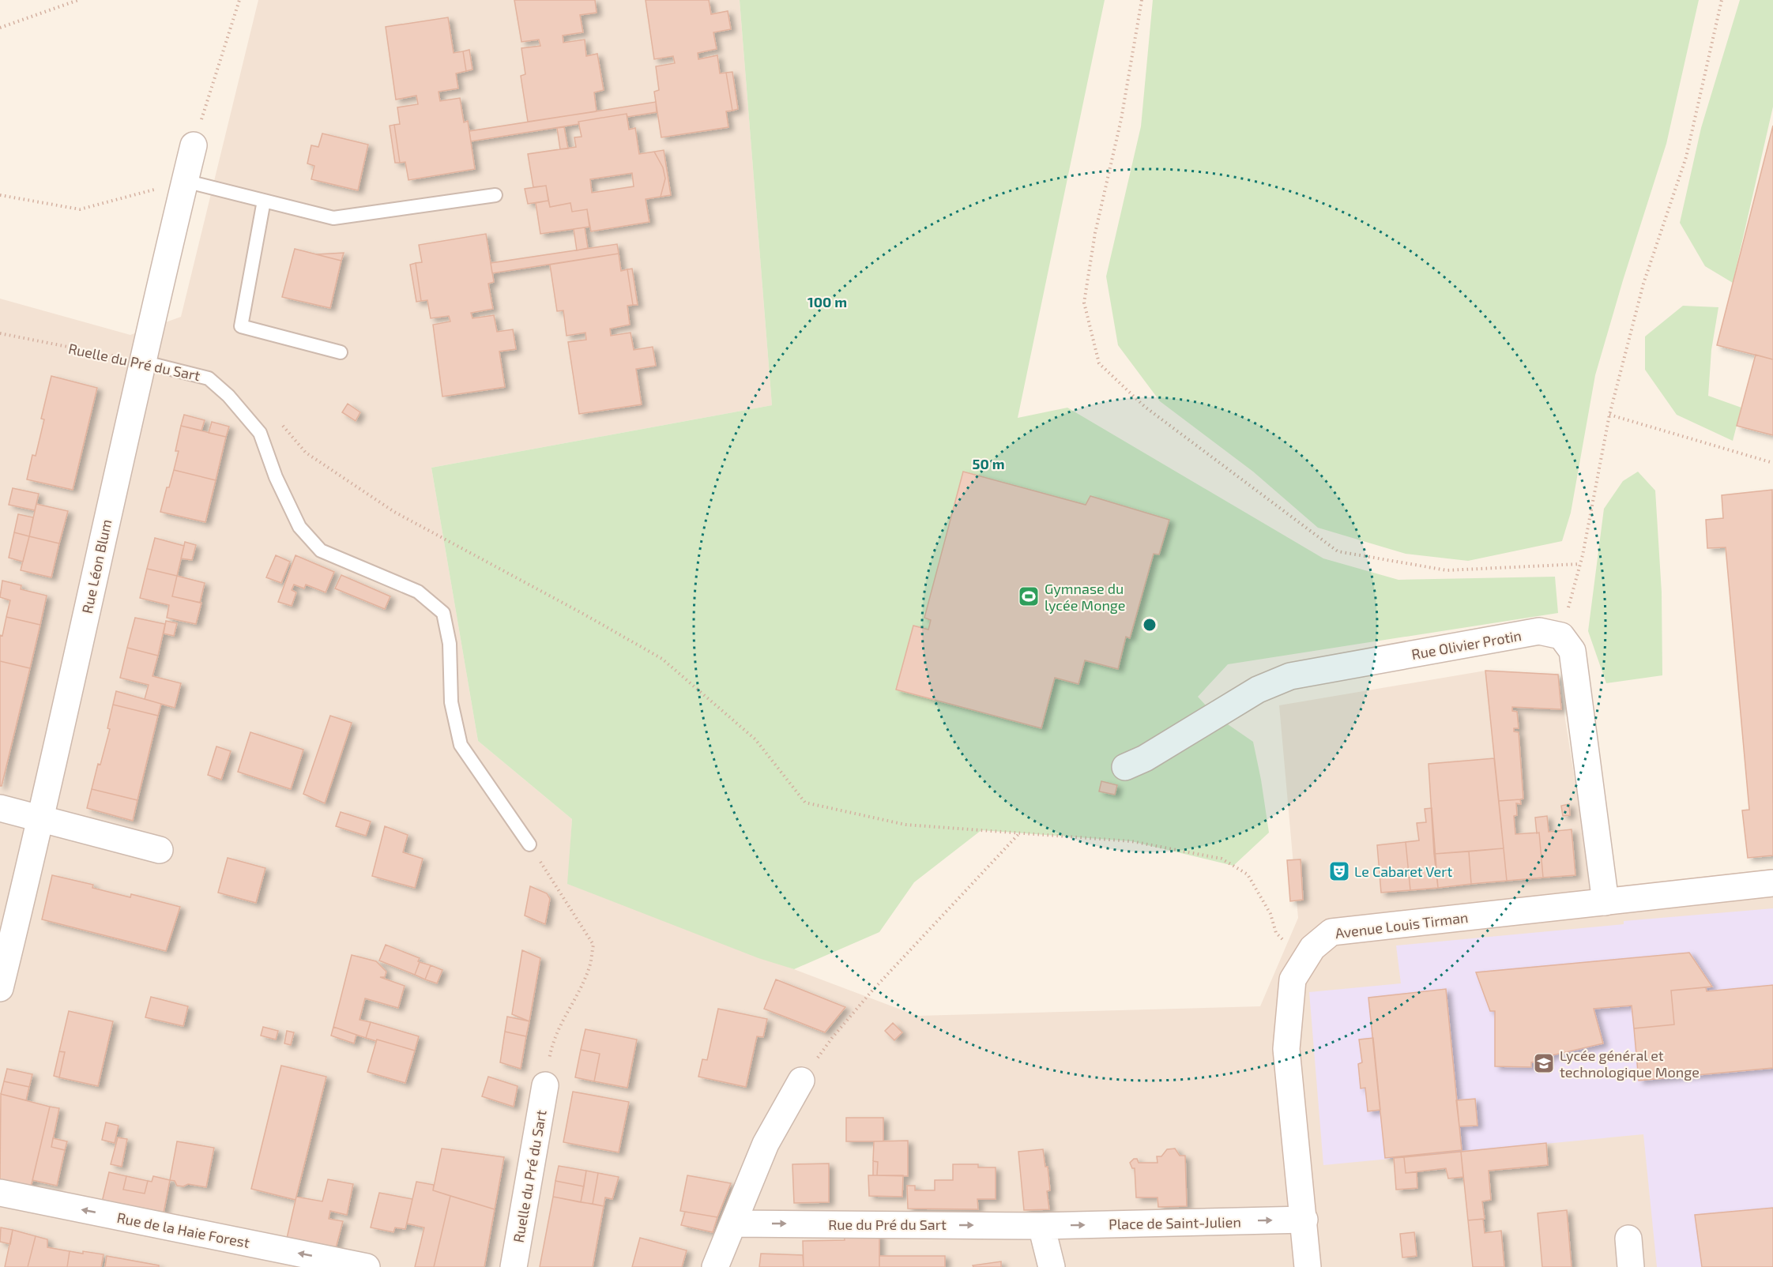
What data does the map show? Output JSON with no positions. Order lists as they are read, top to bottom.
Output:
{
  "streets": {
    "street": [
      "Ruelle du Pré du Sart",
      "Rue Léon Blum",
      "Rue Olivier Protin",
      "Avenue Louis Tirman",
      "Place de Saint-Julien",
      "Rue du Pré du Sart",
      "Rue de la Haie Forest"
    ]
  },
  "crossings": [
    ["Ruelle du Pré du Sart", "Rue Léon Blum"],
    ["Avenue Louis Tirman", "Place de Saint-Julien"],
    ["Place de Saint-Julien", "Rue du Pré du Sart"]
  ],
  "one_way": ["Place de Saint-Julien", "Rue du Pré du Sart", "Rue de la Haie Forest"],
  "places": {
    "sports": ["Gymnase du lycée Monge"],
    "theatre": ["Le Cabaret Vert"],
    "school or university": ["Lycée général et technologique Monge"]
  },
  "rings": ["100 m", "50 m"]
}
